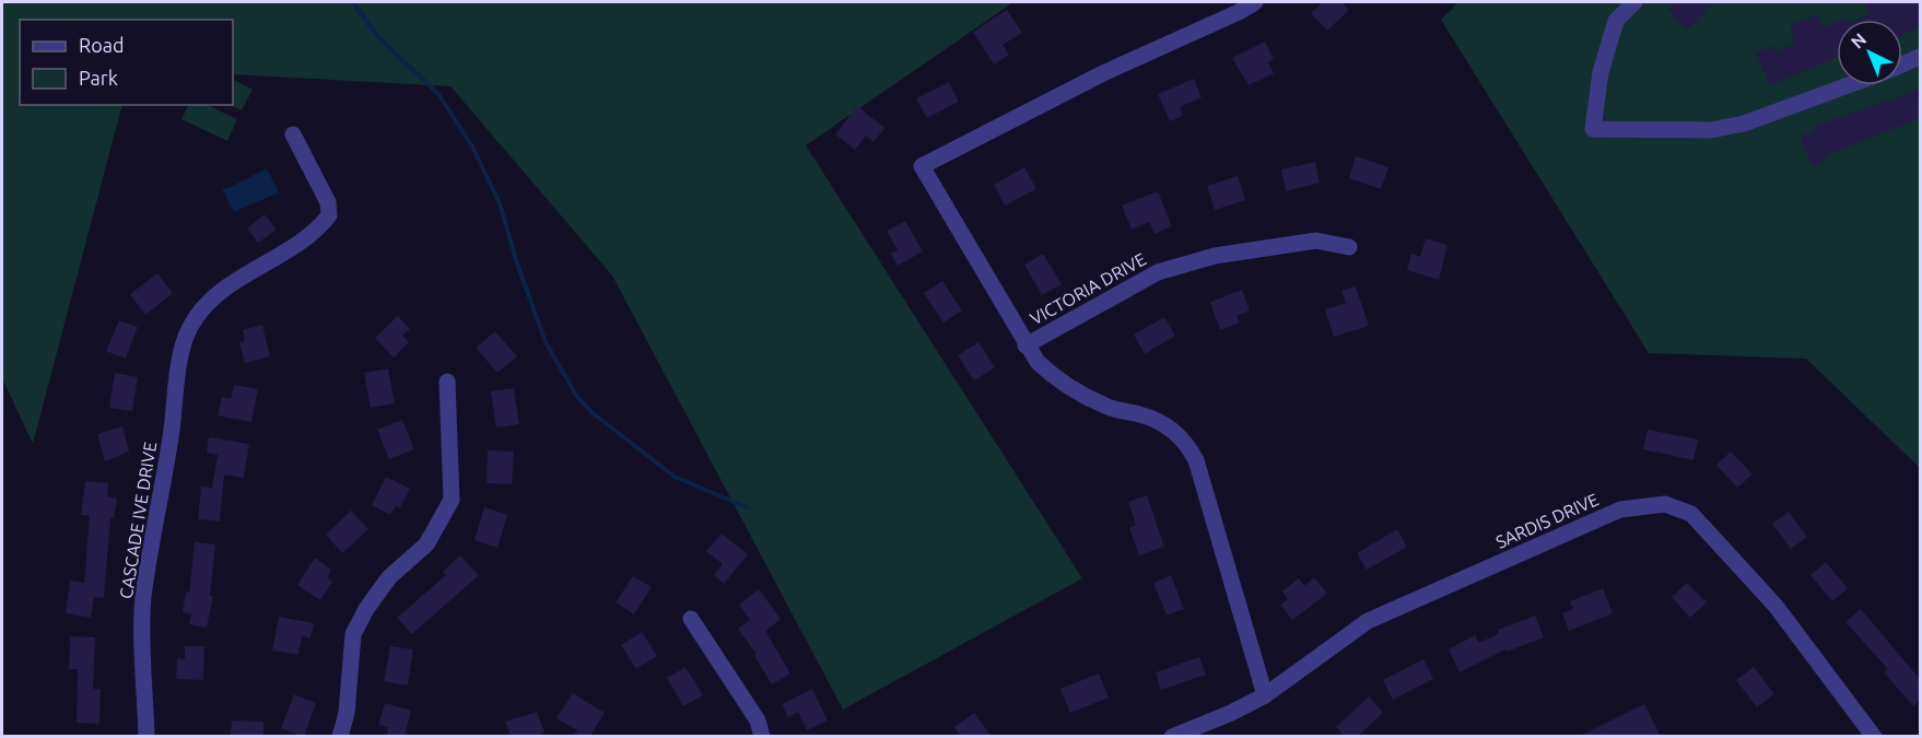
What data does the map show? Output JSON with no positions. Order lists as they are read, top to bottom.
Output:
{
  "streets": {
    "street": ["VICTORIA DRIVE", "CASCADE IVE DRIVE", "SARDIS DRIVE"]
  },
  "crossings": [
    ["VICTORIA DRIVE", "SARDIS DRIVE"]
  ],
  "legend": ["Road", "Park"],
  "north": "top left"
}
